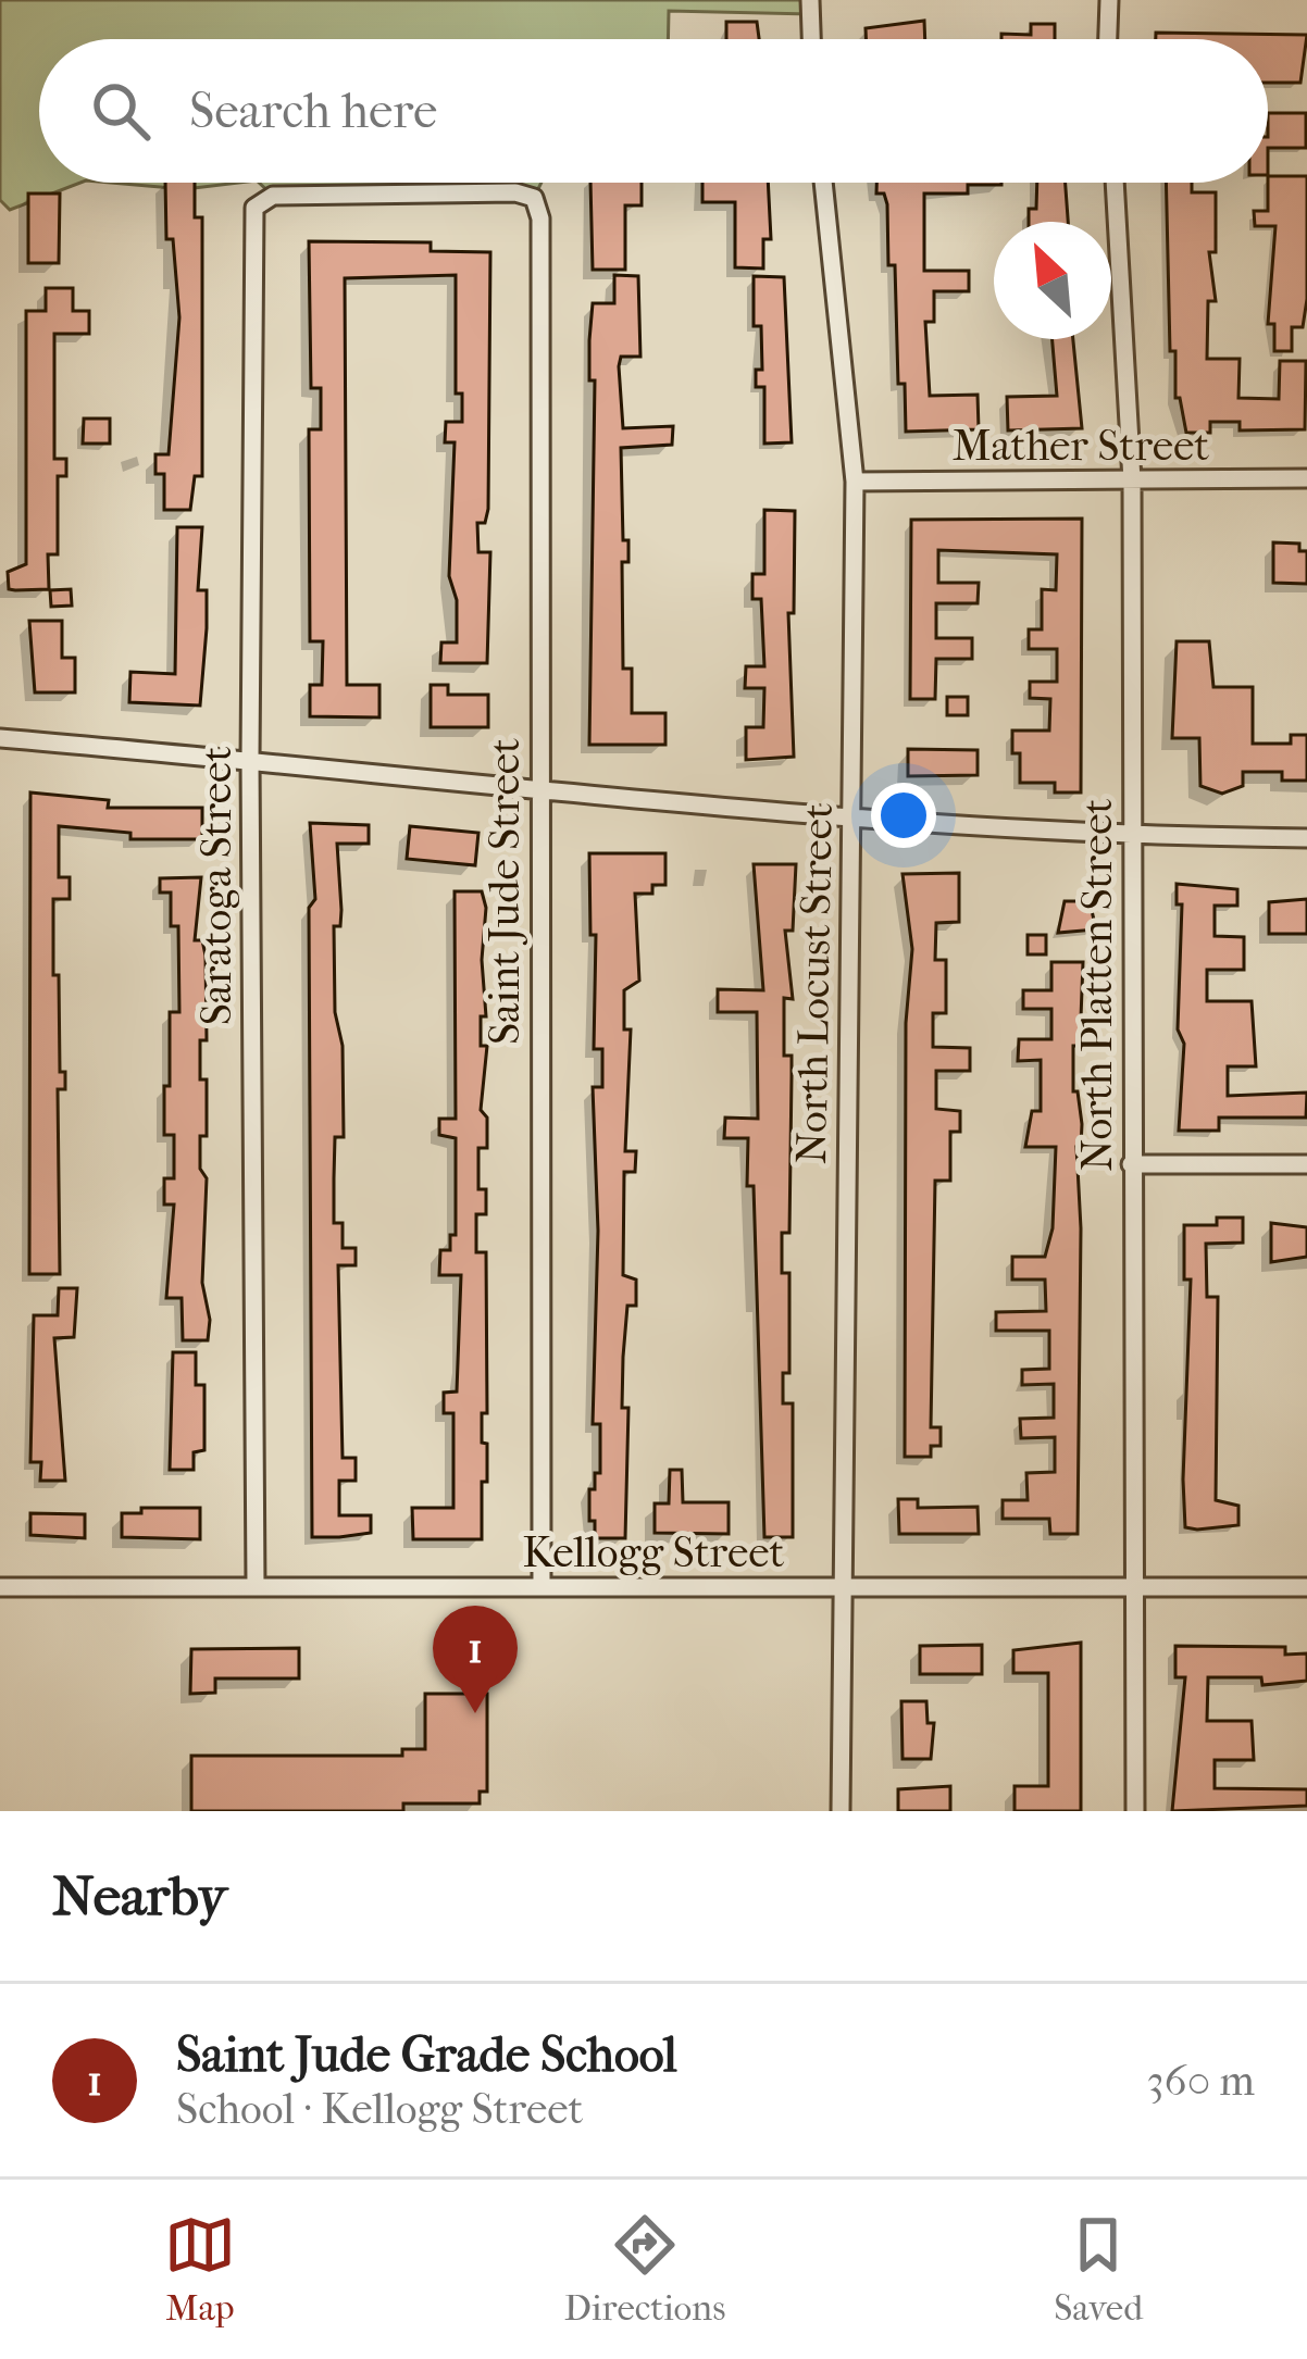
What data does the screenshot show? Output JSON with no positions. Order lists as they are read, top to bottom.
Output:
{
  "streets": {
    "street": [
      "Mather Street",
      "Saratoga Street",
      "Saint Jude Street",
      "North Locust Street",
      "North Platten Street",
      "Kellogg Street"
    ]
  },
  "crossings": [
    ["Mather Street", "North Locust Street"],
    ["Mather Street", "North Platten Street"],
    ["Saratoga Street", "Saint Jude Street"],
    ["Saratoga Street", "Kellogg Street"],
    ["Saint Jude Street", "Kellogg Street"],
    ["North Locust Street", "Kellogg Street"],
    ["North Platten Street", "Kellogg Street"]
  ],
  "north": "top left",
  "page": {
    "search": "Search here",
    "pins": "1",
    "heading": "Nearby",
    "list": [
      {
        "mark": "1",
        "name": "Saint Jude Grade School",
        "note": "School · Kellogg Street",
        "value": "360 m"
      }
    ],
    "nav": ["Map", "Directions", "Saved"]
  }
}
